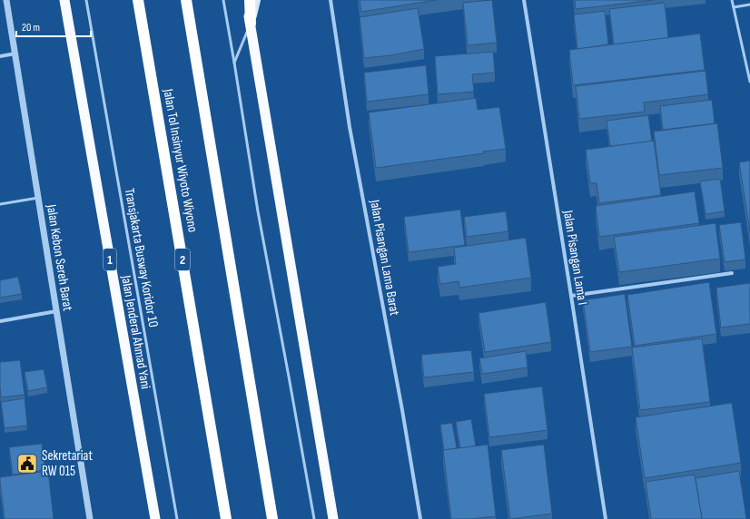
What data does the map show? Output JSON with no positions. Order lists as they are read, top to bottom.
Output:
{
  "streets": {
    "highway": [
      "Jalan Tol Insinyur Wiyoto Wiyono",
      "1",
      "2",
      "Jalan Jenderal Ahmad Yani"
    ],
    "street": ["Jalan Kebon Sereh Barat", "Jalan Pisangan Lama Barat", "Jalan Pisangan Lama I"],
    "lane": ["Transjakarta Busway Koridor 10"]
  },
  "places": {
    "public building": ["Sekretariat RW 015"]
  },
  "scale_bar": "20 m"
}
